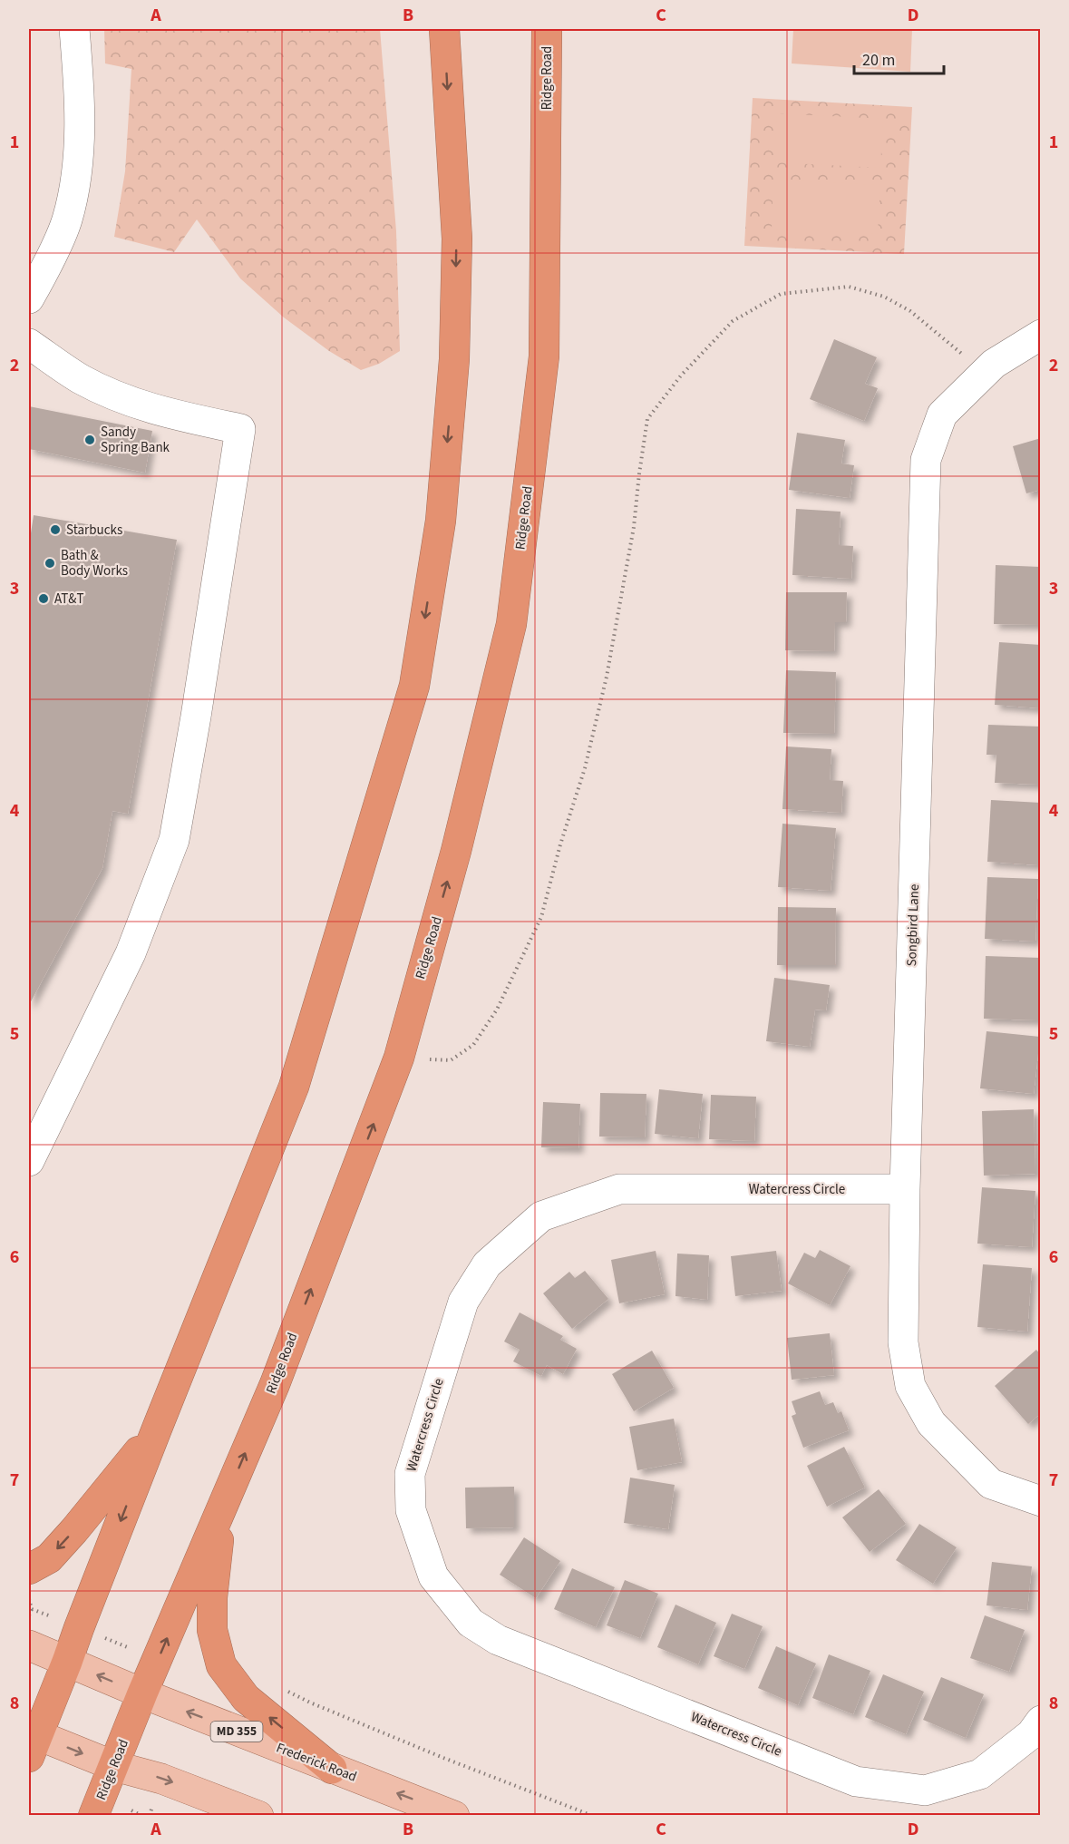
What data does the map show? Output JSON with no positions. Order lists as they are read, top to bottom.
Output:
{
  "streets": {
    "highway": ["Ridge Road"],
    "main road": ["MD 355", "Frederick Road"],
    "street": ["Songbird Lane", "Watercress Circle"]
  },
  "crossings": [
    ["Ridge Road", "Frederick Road"],
    ["Songbird Lane", "Watercress Circle"]
  ],
  "places": [
    "Sandy Spring Bank",
    "Starbucks",
    "Bath & Body Works",
    "AT&T"
  ],
  "scale_bar": "20 m",
  "grid": {
    "columns": [
      "A",
      "B",
      "C",
      "D"
    ],
    "rows": [
      "1",
      "2",
      "3",
      "4",
      "5",
      "6",
      "7",
      "8"
    ]
  }
}
